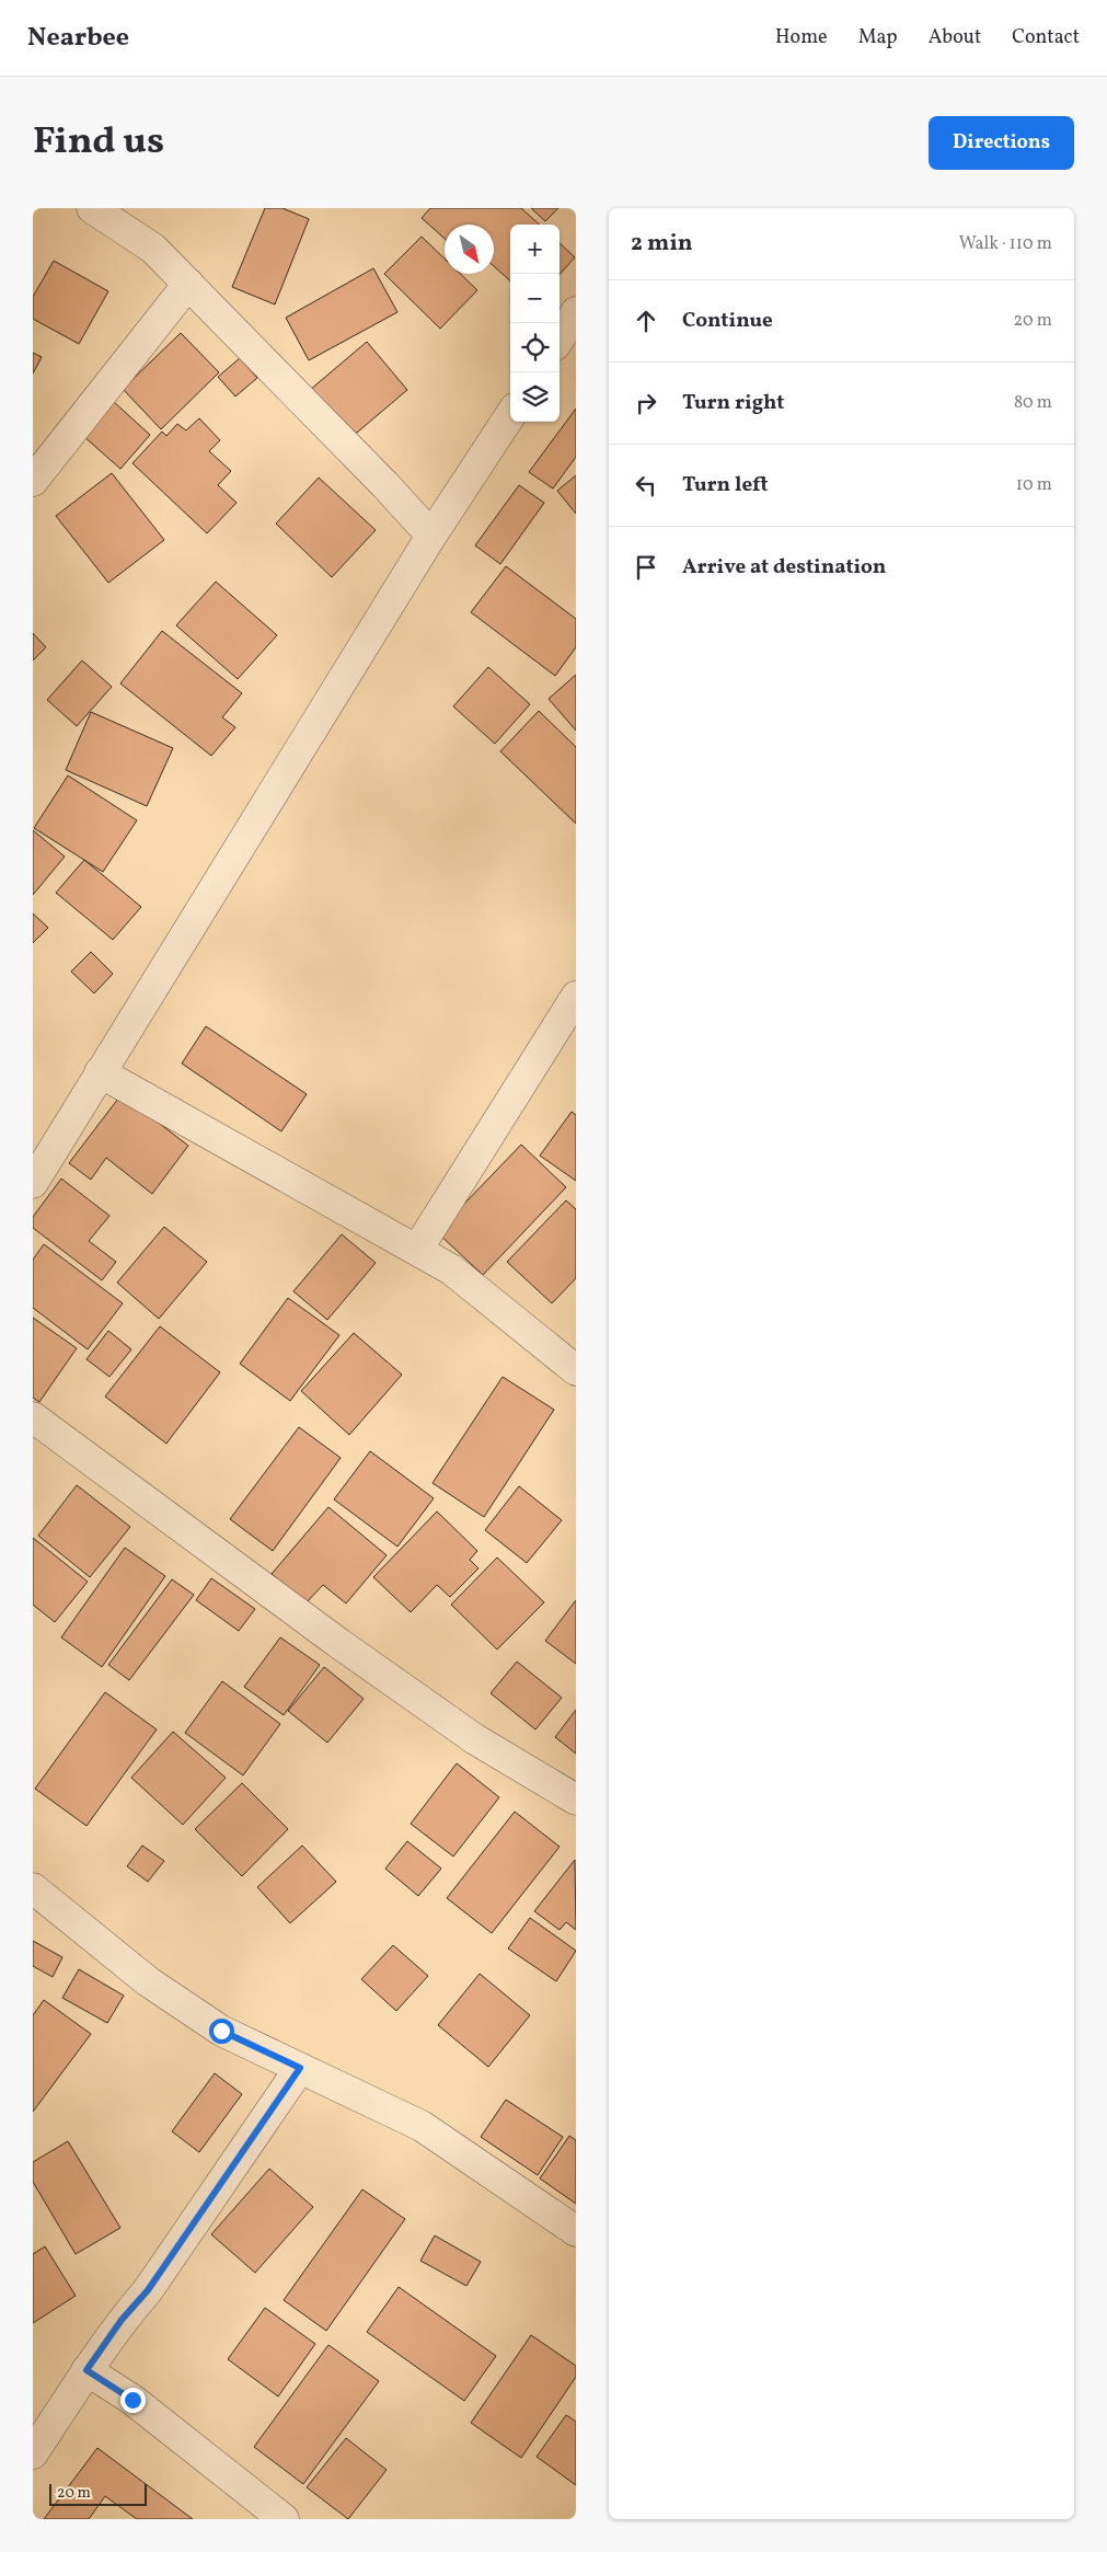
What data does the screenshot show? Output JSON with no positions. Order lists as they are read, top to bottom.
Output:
{
  "scale_bar": "20 m",
  "north": "bottom right",
  "page": {
    "header": "Nearbee",
    "nav": [
      "Home",
      "Map",
      "About",
      "Contact"
    ],
    "title": "Find us",
    "buttons": "Directions",
    "heading": ["2 min", "Walk · 110 m"],
    "map_buttons": ["+", "−"],
    "list": [
      ["Continue", "20 m"],
      ["Turn right", "80 m"],
      ["Turn left", "10 m"],
      "Arrive at destination"
    ],
    "scale": "20 m"
  }
}
